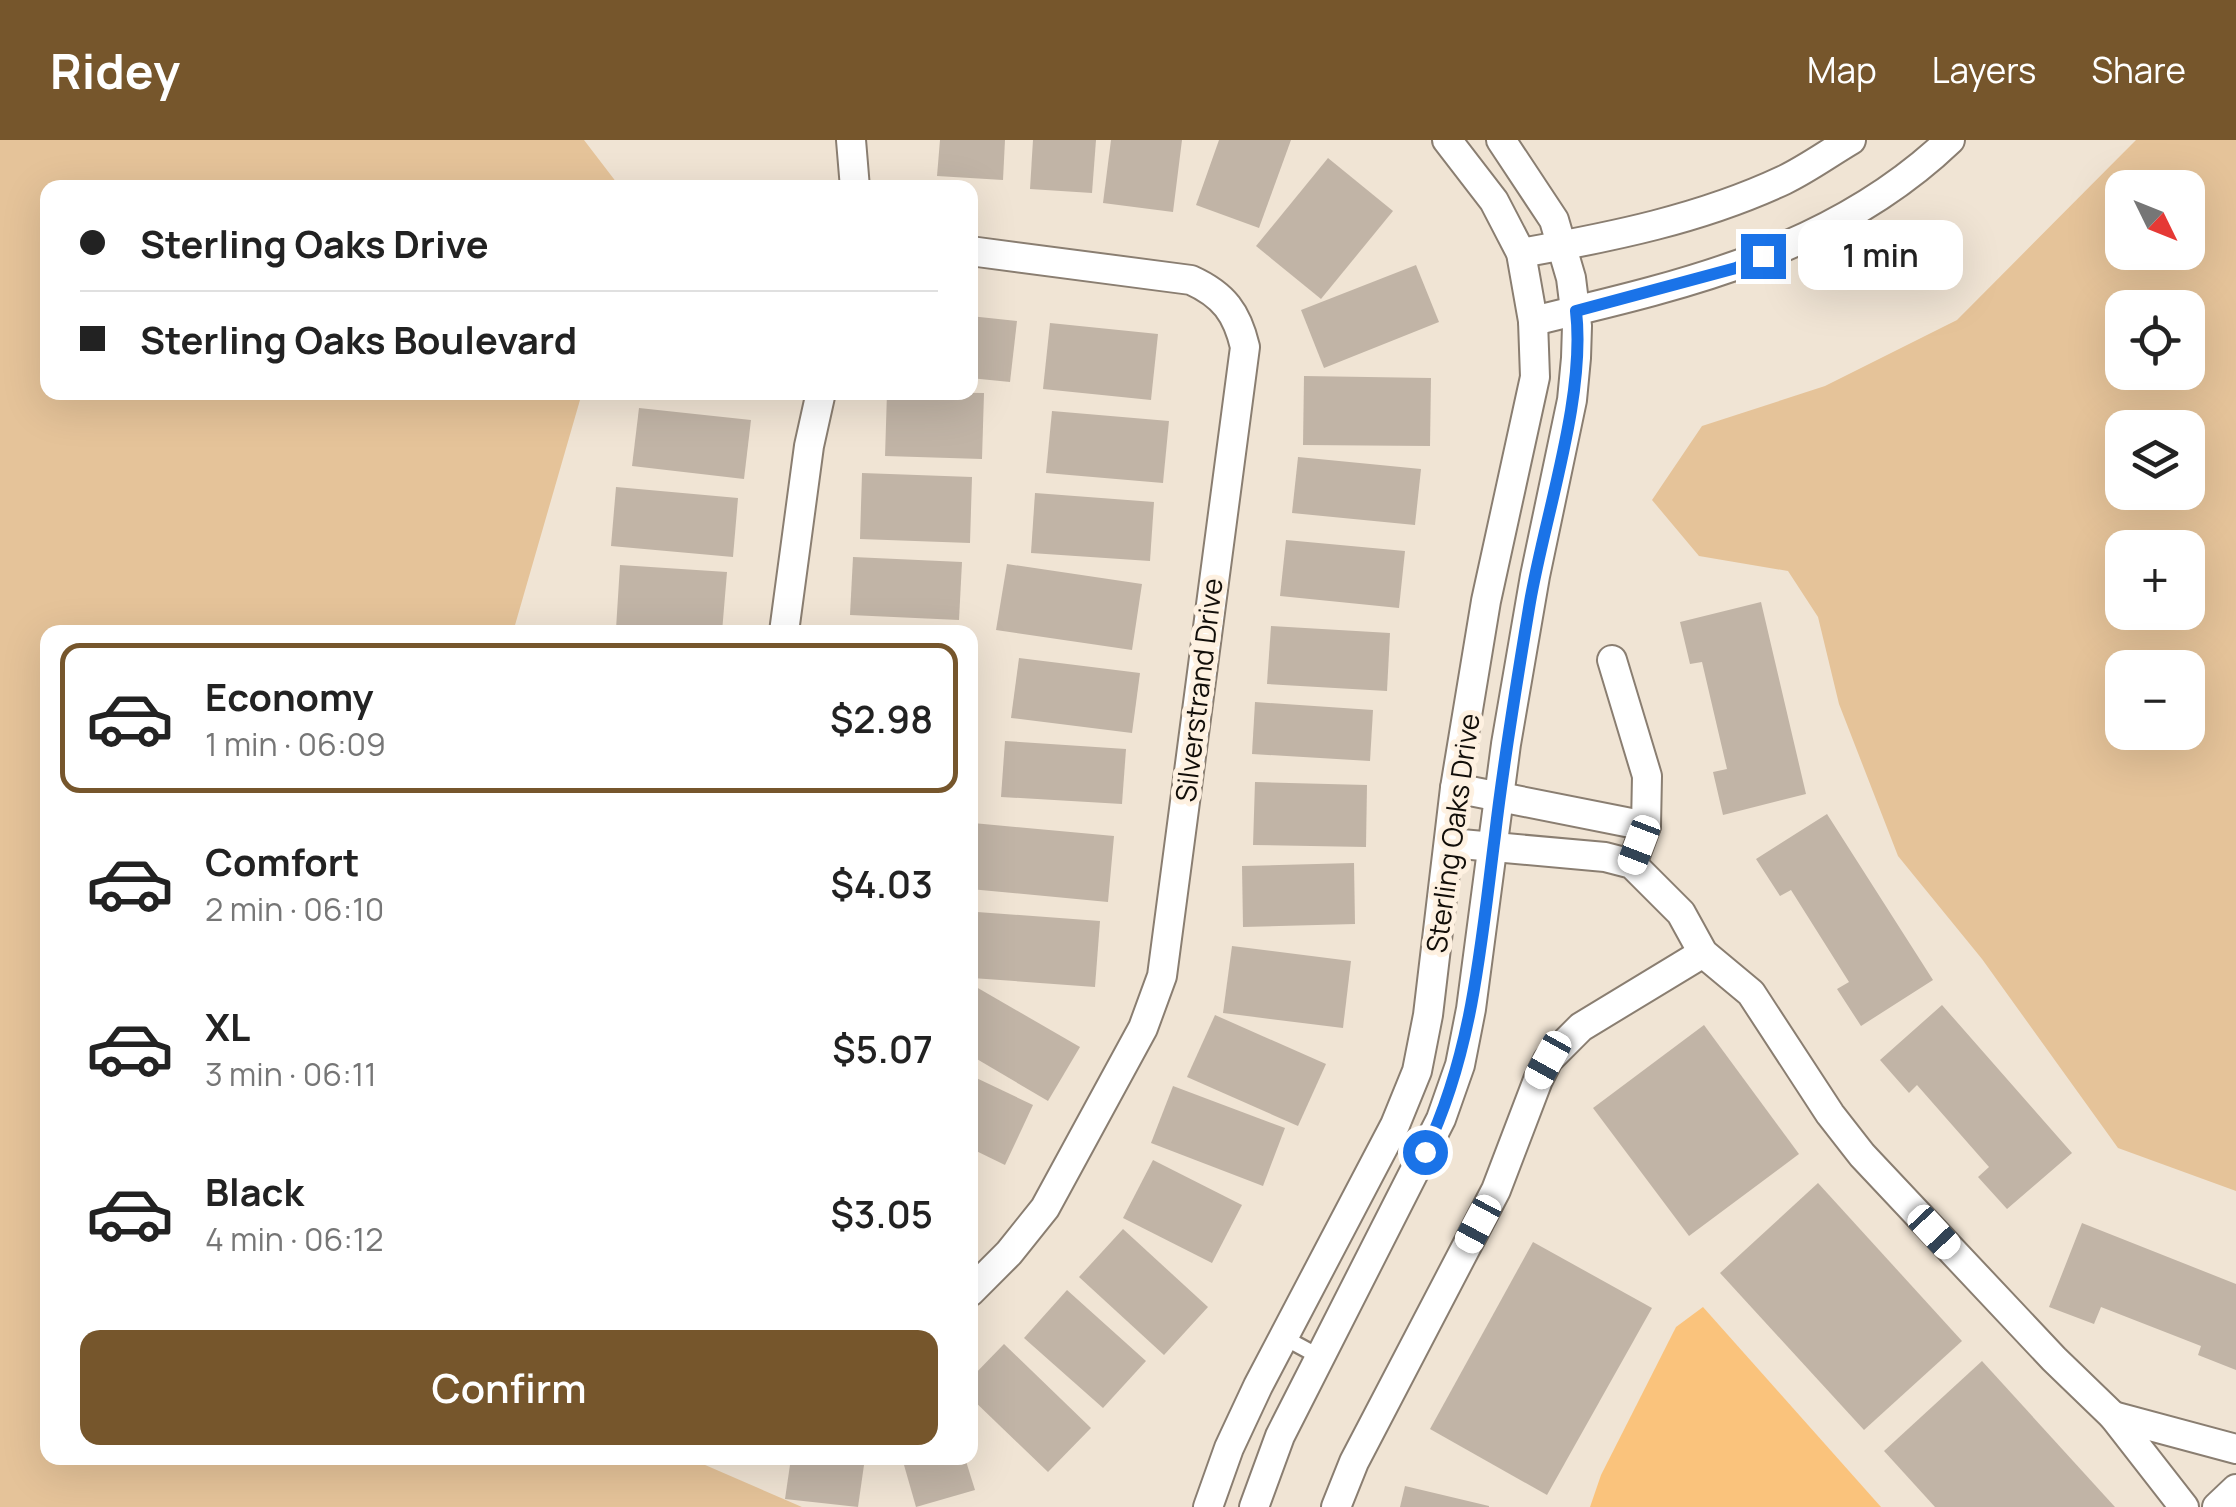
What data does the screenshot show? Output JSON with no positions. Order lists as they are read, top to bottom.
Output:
{
  "streets": {
    "street": ["Silverstrand Drive", "Sterling Oaks Drive"]
  },
  "north": "bottom right",
  "page": {
    "header": "Ridey",
    "nav": ["Map", "Layers", "Share"],
    "map_buttons": ["+", "−"],
    "banner": ["Sterling Oaks Drive", "Sterling Oaks Boulevard"],
    "bubble": "1 min",
    "list": [
      {
        "name": "Economy",
        "note": "1 min · 06:09",
        "value": "$2.98"
      },
      {
        "name": "Comfort",
        "note": "2 min · 06:10",
        "value": "$4.03"
      },
      {
        "name": "XL",
        "note": "3 min · 06:11",
        "value": "$5.07"
      },
      {
        "name": "Black",
        "note": "4 min · 06:12",
        "value": "$3.05"
      }
    ],
    "buttons": "Confirm"
  }
}
